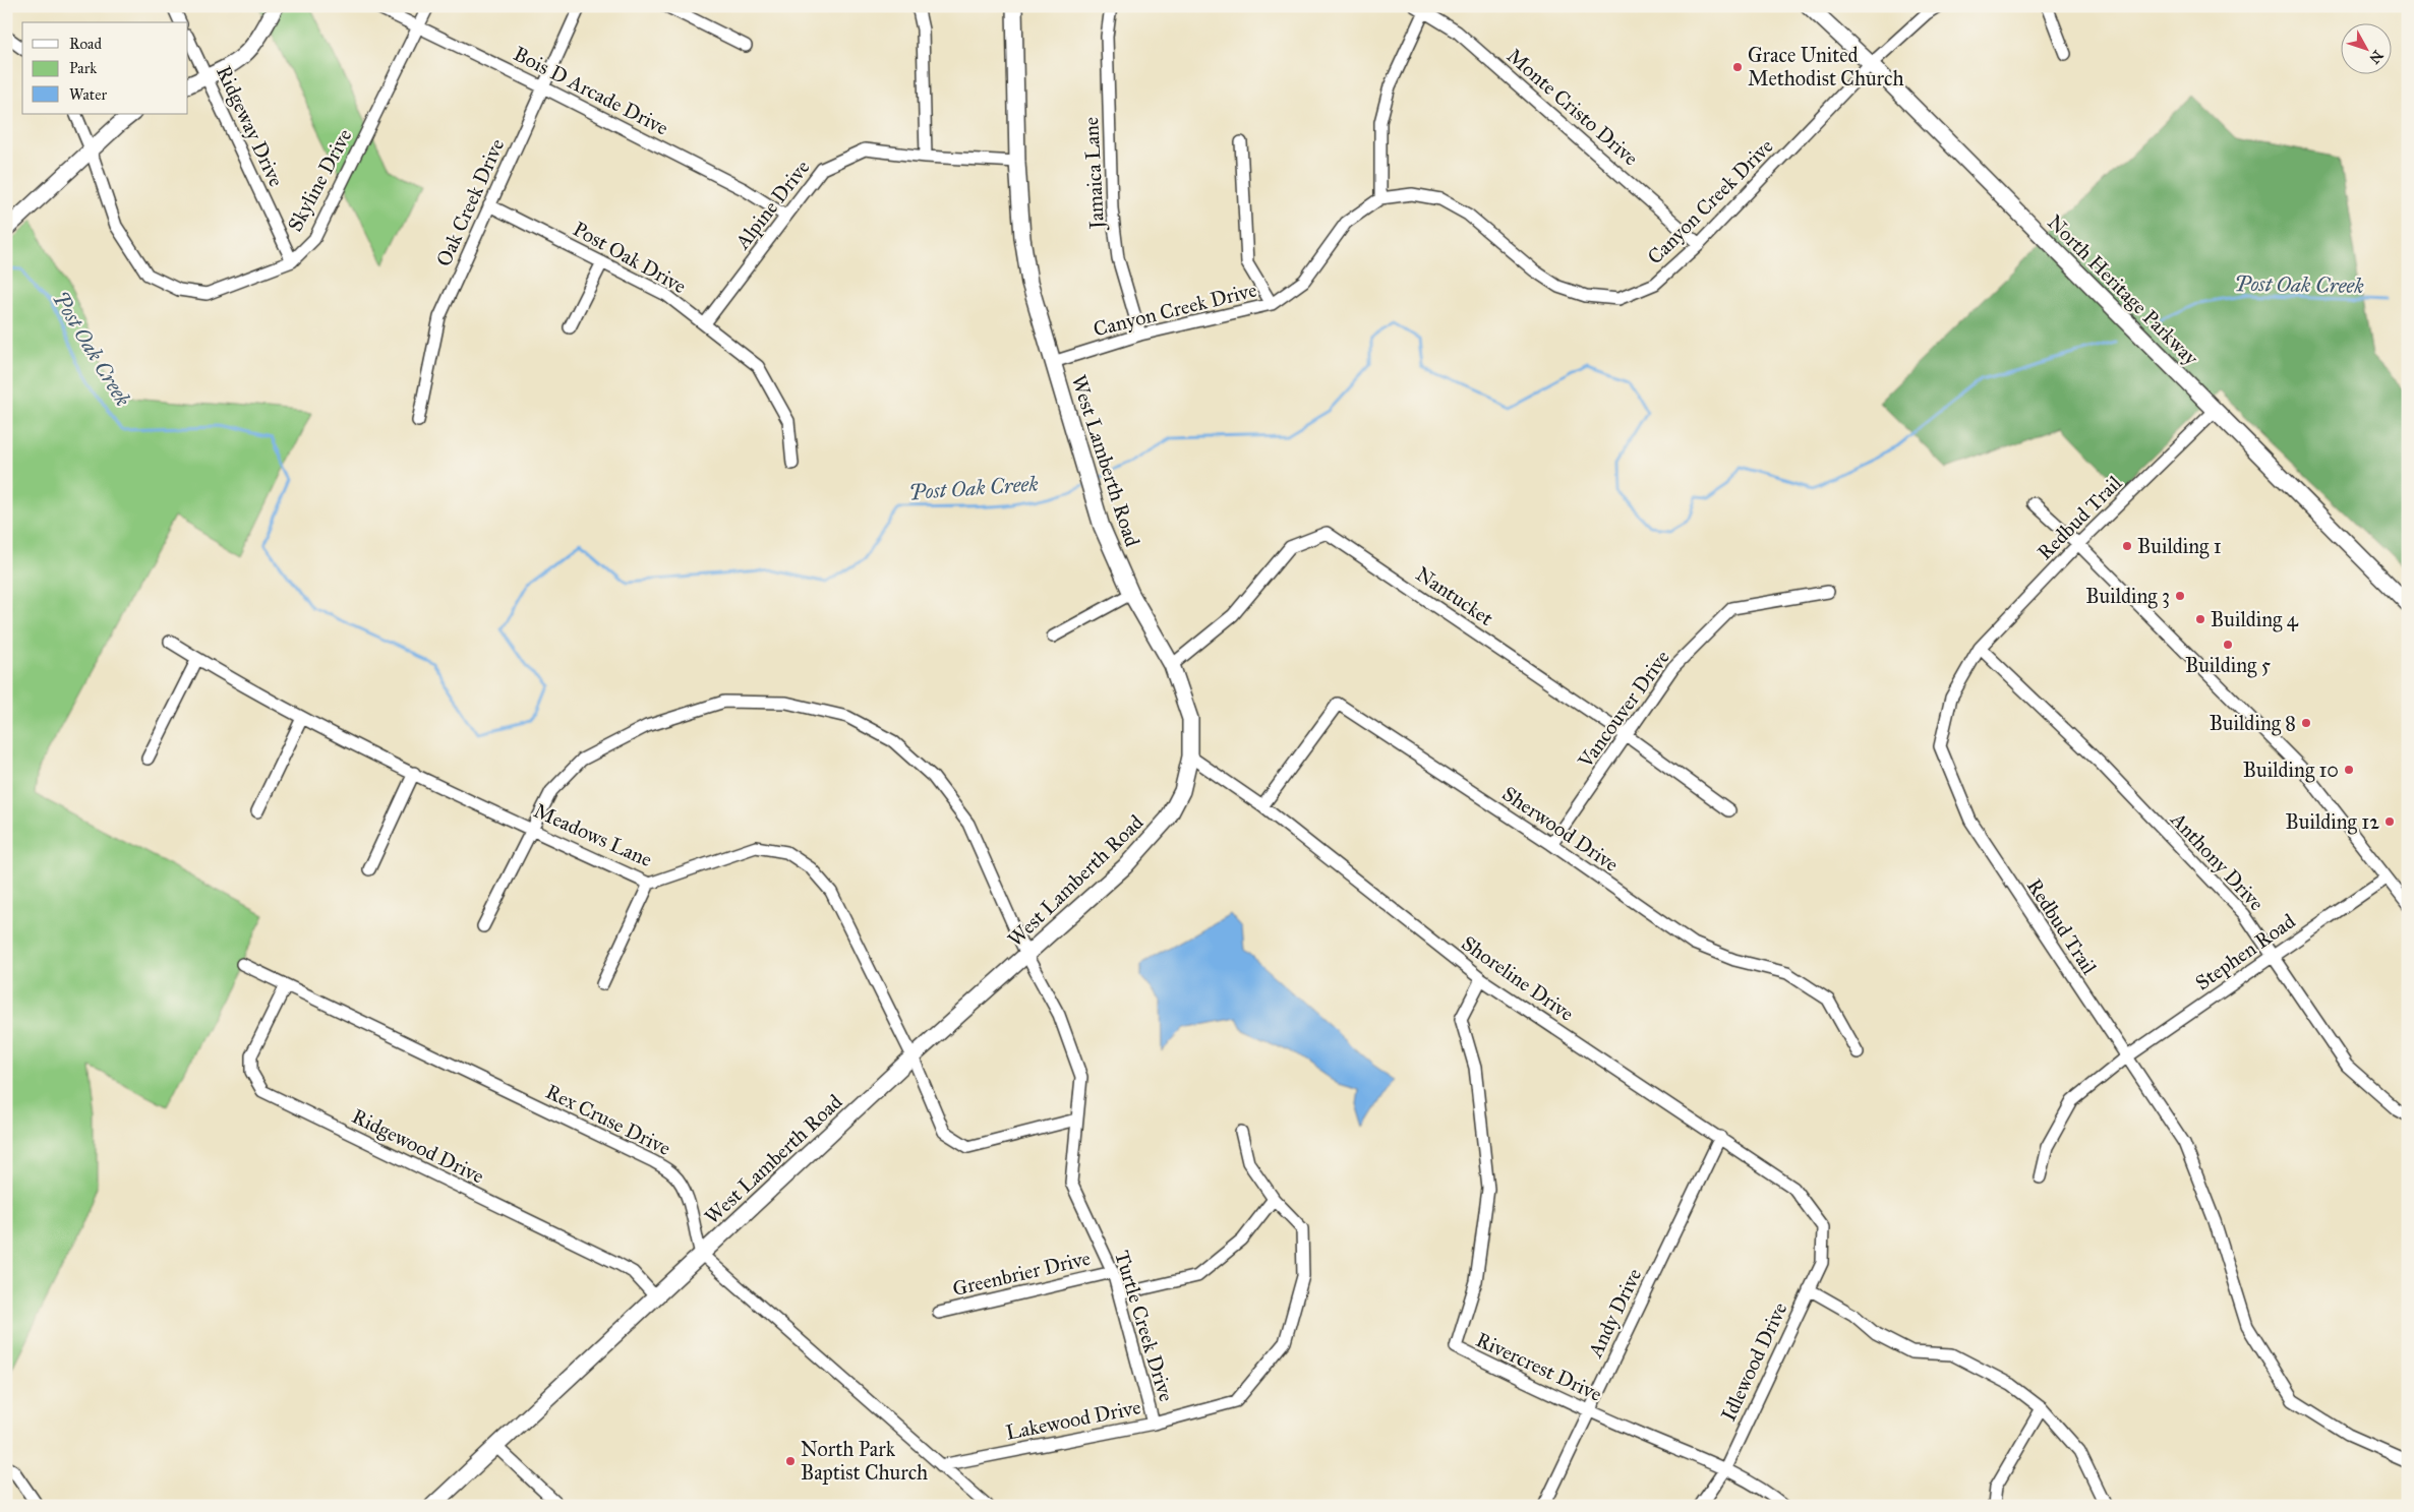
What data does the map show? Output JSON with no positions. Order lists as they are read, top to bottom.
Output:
{
  "streets": {
    "street": [
      "Bois D Arcade Drive",
      "Monte Cristo Drive",
      "Ridgeway Drive",
      "Jamaica Lane",
      "Skyline Drive",
      "Canyon Creek Drive",
      "Oak Creek Drive",
      "Alpine Drive",
      "Post Oak Drive",
      "North Heritage Parkway",
      "West Lamberth Road",
      "Redbud Trail",
      "Nantucket",
      "Vancouver Drive",
      "Sherwood Drive",
      "Meadows Lane",
      "Anthony Drive",
      "Stephen Road",
      "Shoreline Drive",
      "Rex Cruse Drive",
      "Ridgewood Drive",
      "Greenbrier Drive",
      "Andy Drive",
      "Turtle Creek Drive",
      "Idlewood Drive",
      "Rivercrest Drive",
      "Lakewood Drive"
    ]
  },
  "crossings": [
    ["Bois D Arcade Drive", "Skyline Drive"],
    ["Bois D Arcade Drive", "Oak Creek Drive"],
    ["Bois D Arcade Drive", "Alpine Drive"],
    ["Monte Cristo Drive", "Canyon Creek Drive"],
    ["Ridgeway Drive", "Skyline Drive"],
    ["Jamaica Lane", "Canyon Creek Drive"],
    ["Canyon Creek Drive", "North Heritage Parkway"],
    ["Canyon Creek Drive", "West Lamberth Road"],
    ["Oak Creek Drive", "Post Oak Drive"],
    ["Alpine Drive", "Post Oak Drive"],
    ["Alpine Drive", "West Lamberth Road"],
    ["North Heritage Parkway", "Redbud Trail"],
    ["West Lamberth Road", "Nantucket"],
    ["West Lamberth Road", "Meadows Lane"],
    ["West Lamberth Road", "Shoreline Drive"],
    ["West Lamberth Road", "Rex Cruse Drive"],
    ["West Lamberth Road", "Ridgewood Drive"],
    ["West Lamberth Road", "Turtle Creek Drive"],
    ["Redbud Trail", "Anthony Drive"],
    ["Redbud Trail", "Stephen Road"],
    ["Nantucket", "Vancouver Drive"],
    ["Vancouver Drive", "Sherwood Drive"],
    ["Sherwood Drive", "Shoreline Drive"],
    ["Meadows Lane", "Turtle Creek Drive"],
    ["Anthony Drive", "Stephen Road"],
    ["Shoreline Drive", "Andy Drive"],
    ["Shoreline Drive", "Idlewood Drive"],
    ["Shoreline Drive", "Rivercrest Drive"],
    ["Rex Cruse Drive", "Ridgewood Drive"],
    ["Greenbrier Drive", "Turtle Creek Drive"],
    ["Andy Drive", "Rivercrest Drive"],
    ["Turtle Creek Drive", "Lakewood Drive"],
    ["Idlewood Drive", "Rivercrest Drive"]
  ],
  "water": ["Post Oak Creek"],
  "places": [
    "Grace United Methodist Church",
    "Building 1",
    "Building 3",
    "Building 4",
    "Building 5",
    "Building 8",
    "Building 10",
    "Building 12",
    "North Park Baptist Church"
  ],
  "legend": ["Road", "Park", "Water"],
  "north": "bottom right"
}
